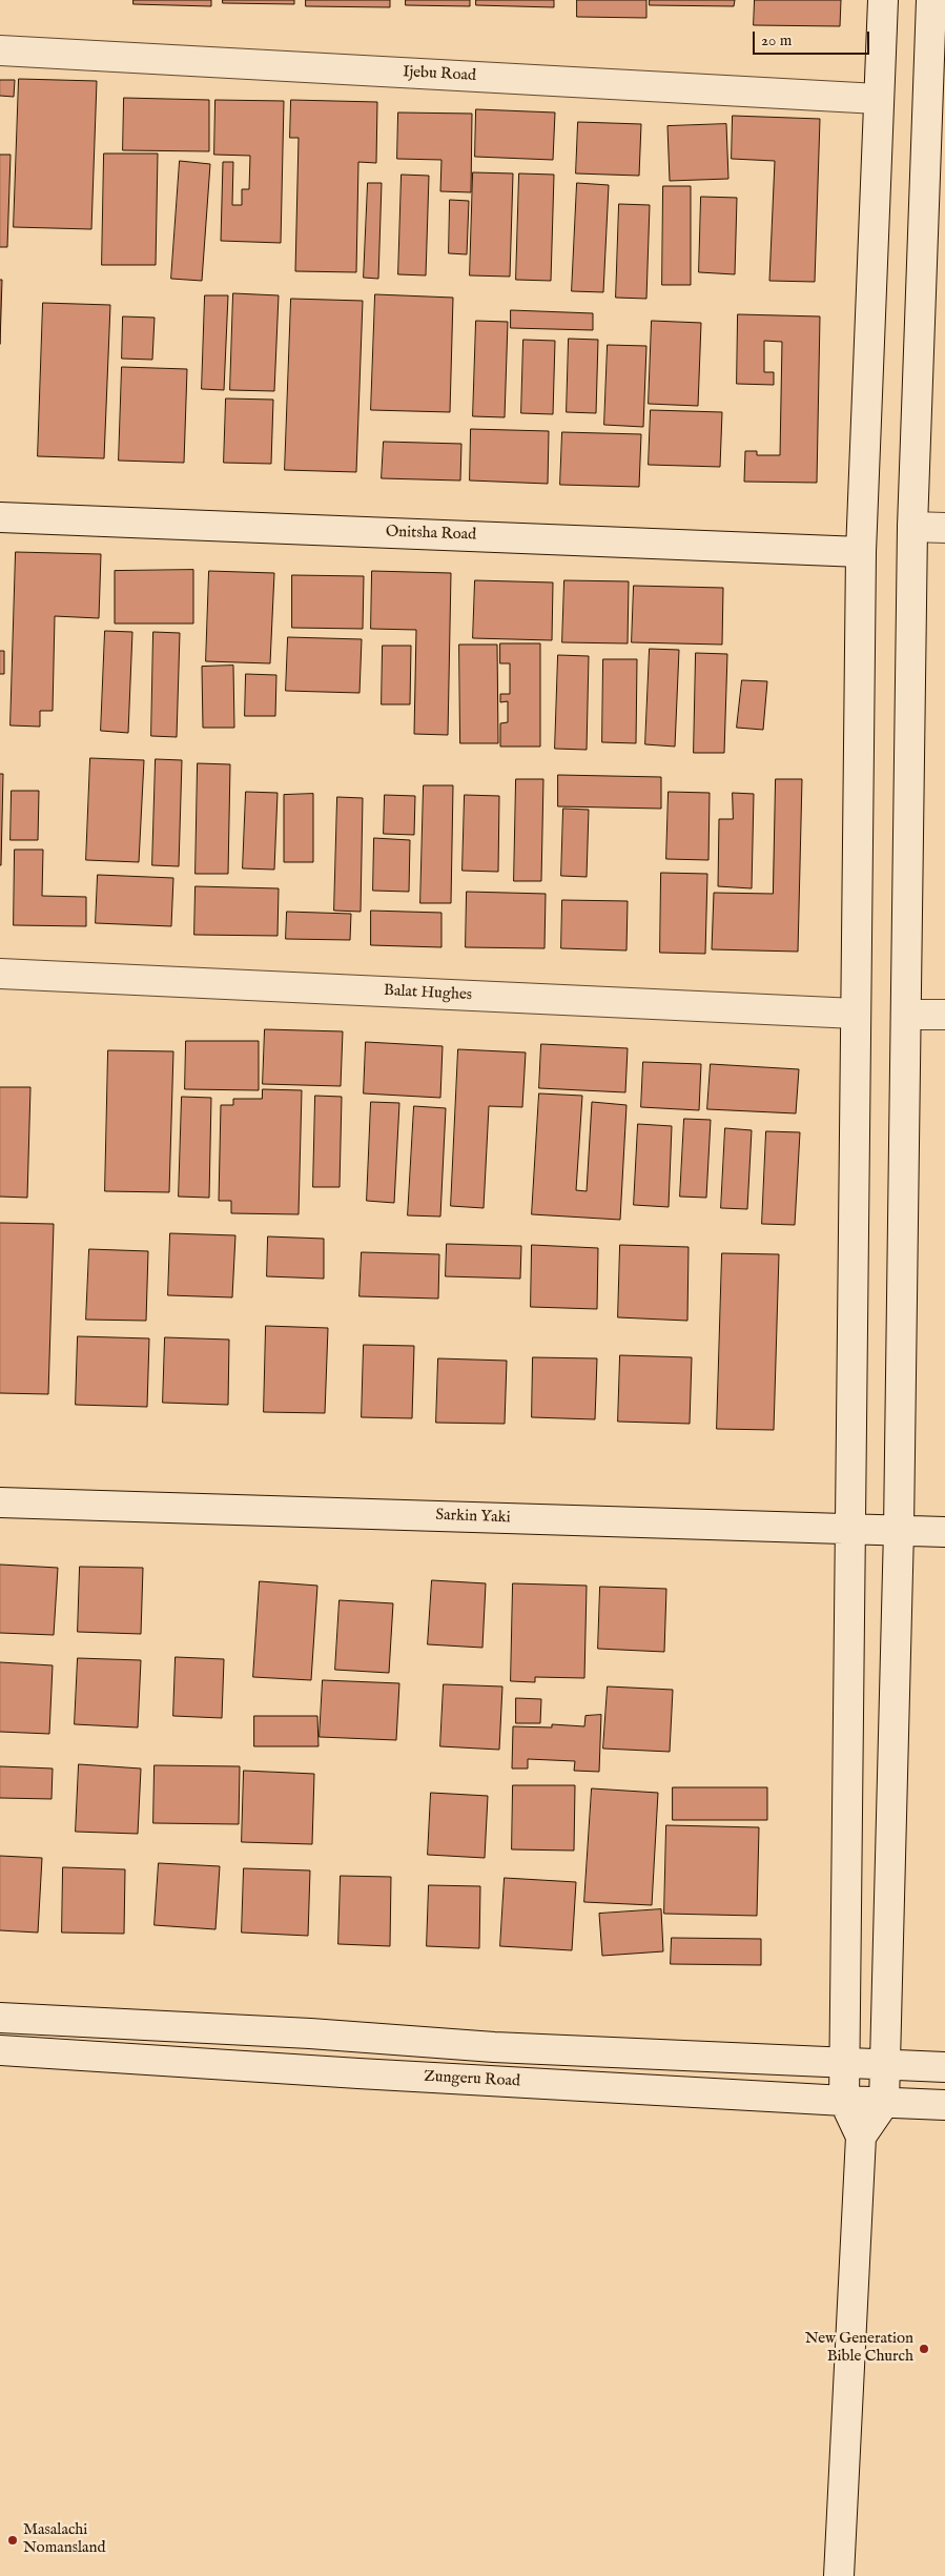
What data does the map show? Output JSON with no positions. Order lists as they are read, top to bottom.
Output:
{
  "streets": {
    "street": [
      "Ijebu Road",
      "Onitsha Road",
      "Balat Hughes",
      "Sarkin Yaki",
      "Zungeru Road"
    ]
  },
  "places": ["New Generation Bible Church", "Masalachi Nomansland"],
  "scale_bar": "20 m"
}
